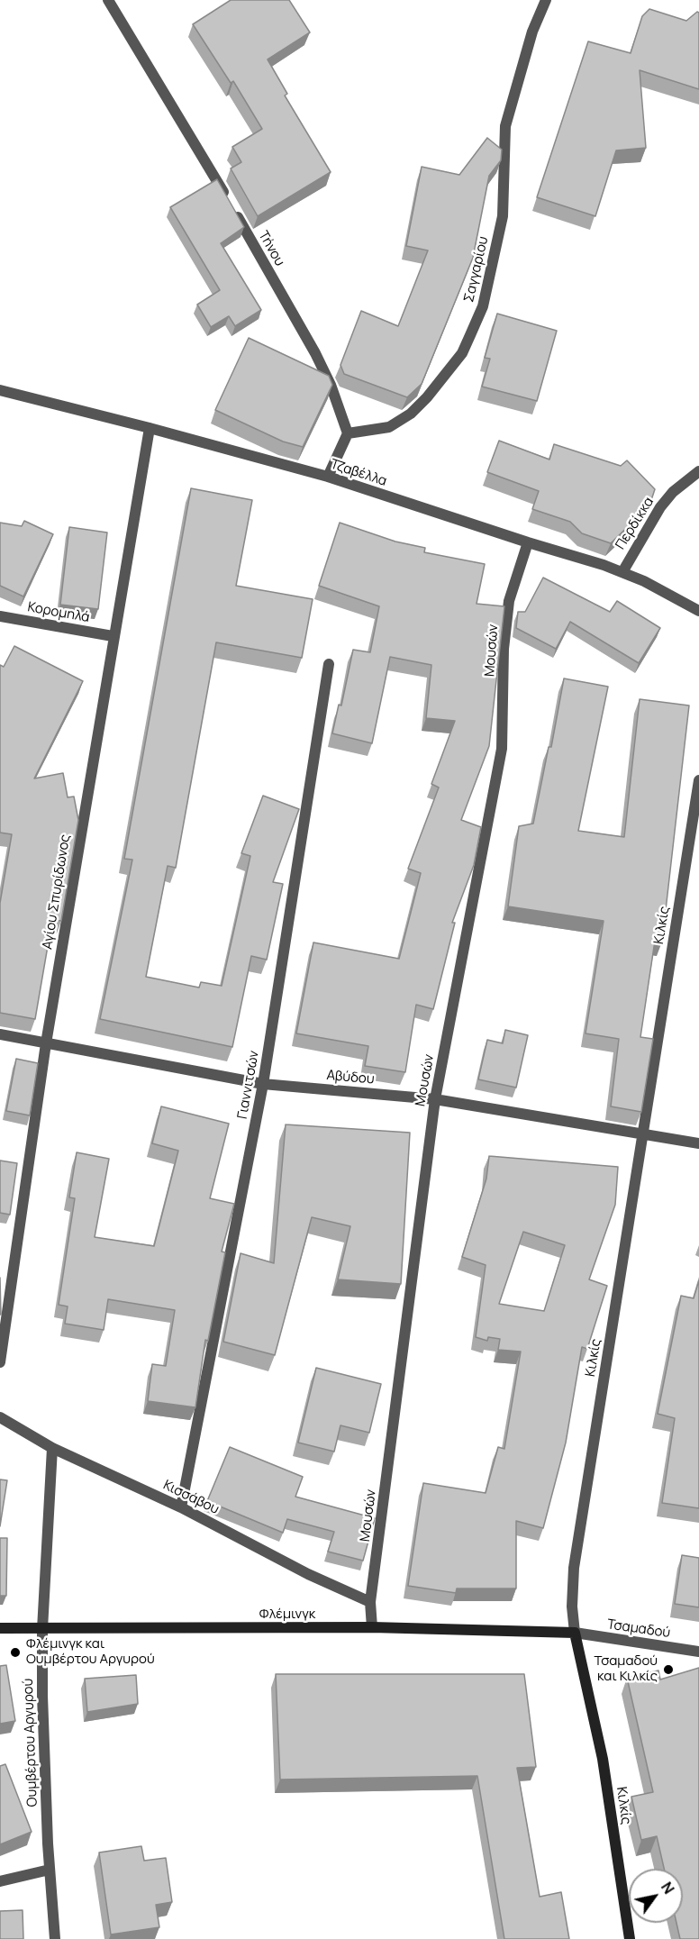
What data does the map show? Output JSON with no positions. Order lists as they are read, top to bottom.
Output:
{
  "streets": {
    "main road": ["Κιλκίς", "Φλέμινγκ"],
    "street": [
      "Τήνου",
      "Σαγγαρίου",
      "Τζαβέλλα",
      "Περδίκκα",
      "Κορομηλά",
      "Μουσών",
      "Αγίου Σπυρίδωνος",
      "Αβύδου",
      "Γιαννιτσών",
      "Κισσάβου",
      "Τσαμαδού",
      "Ουμβέρτου Αργυρού"
    ]
  },
  "crossings": [
    ["Τήνου", "Σαγγαρίου"],
    ["Τζαβέλλα", "Περδίκκα"],
    ["Τζαβέλλα", "Μουσών"],
    ["Τζαβέλλα", "Αγίου Σπυρίδωνος"],
    ["Κορομηλά", "Αγίου Σπυρίδωνος"],
    ["Μουσών", "Αβύδου"],
    ["Μουσών", "Κισσάβου"],
    ["Μουσών", "Φλέμινγκ"],
    ["Αγίου Σπυρίδωνος", "Αβύδου"],
    ["Κιλκίς", "Αβύδου"],
    ["Κιλκίς", "Φλέμινγκ"],
    ["Κιλκίς", "Τσαμαδού"],
    ["Αβύδου", "Γιαννιτσών"],
    ["Γιαννιτσών", "Κισσάβου"],
    ["Κισσάβου", "Ουμβέρτου Αργυρού"],
    ["Φλέμινγκ", "Τσαμαδού"],
    ["Φλέμινγκ", "Ουμβέρτου Αργυρού"]
  ],
  "places": ["Φλέμινγκ και Ουμβέρτου Αργυρού", "Τσαμαδού και Κιλκίς"],
  "north": "top right"
}
